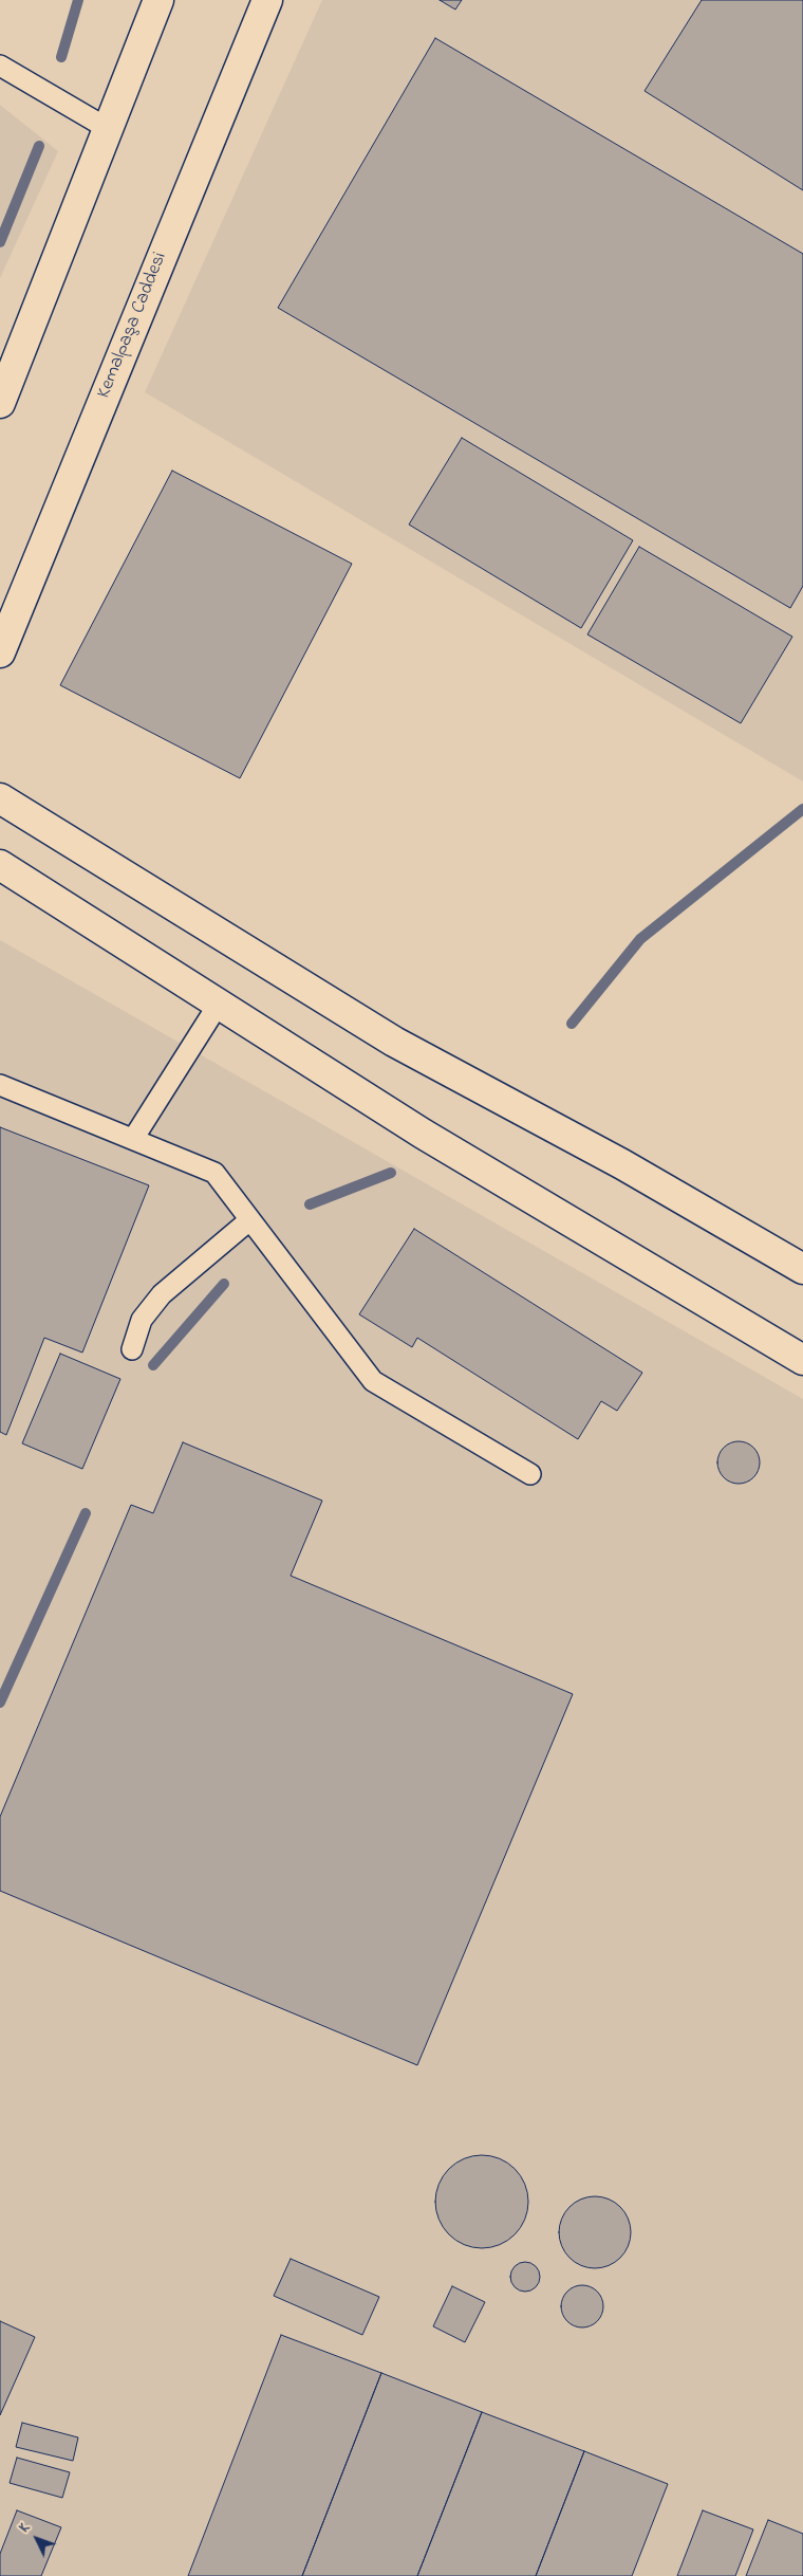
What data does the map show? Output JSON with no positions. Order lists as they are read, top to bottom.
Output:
{
  "streets": {
    "street": ["Kemalpaşa Caddesi"]
  },
  "north": "top left"
}
